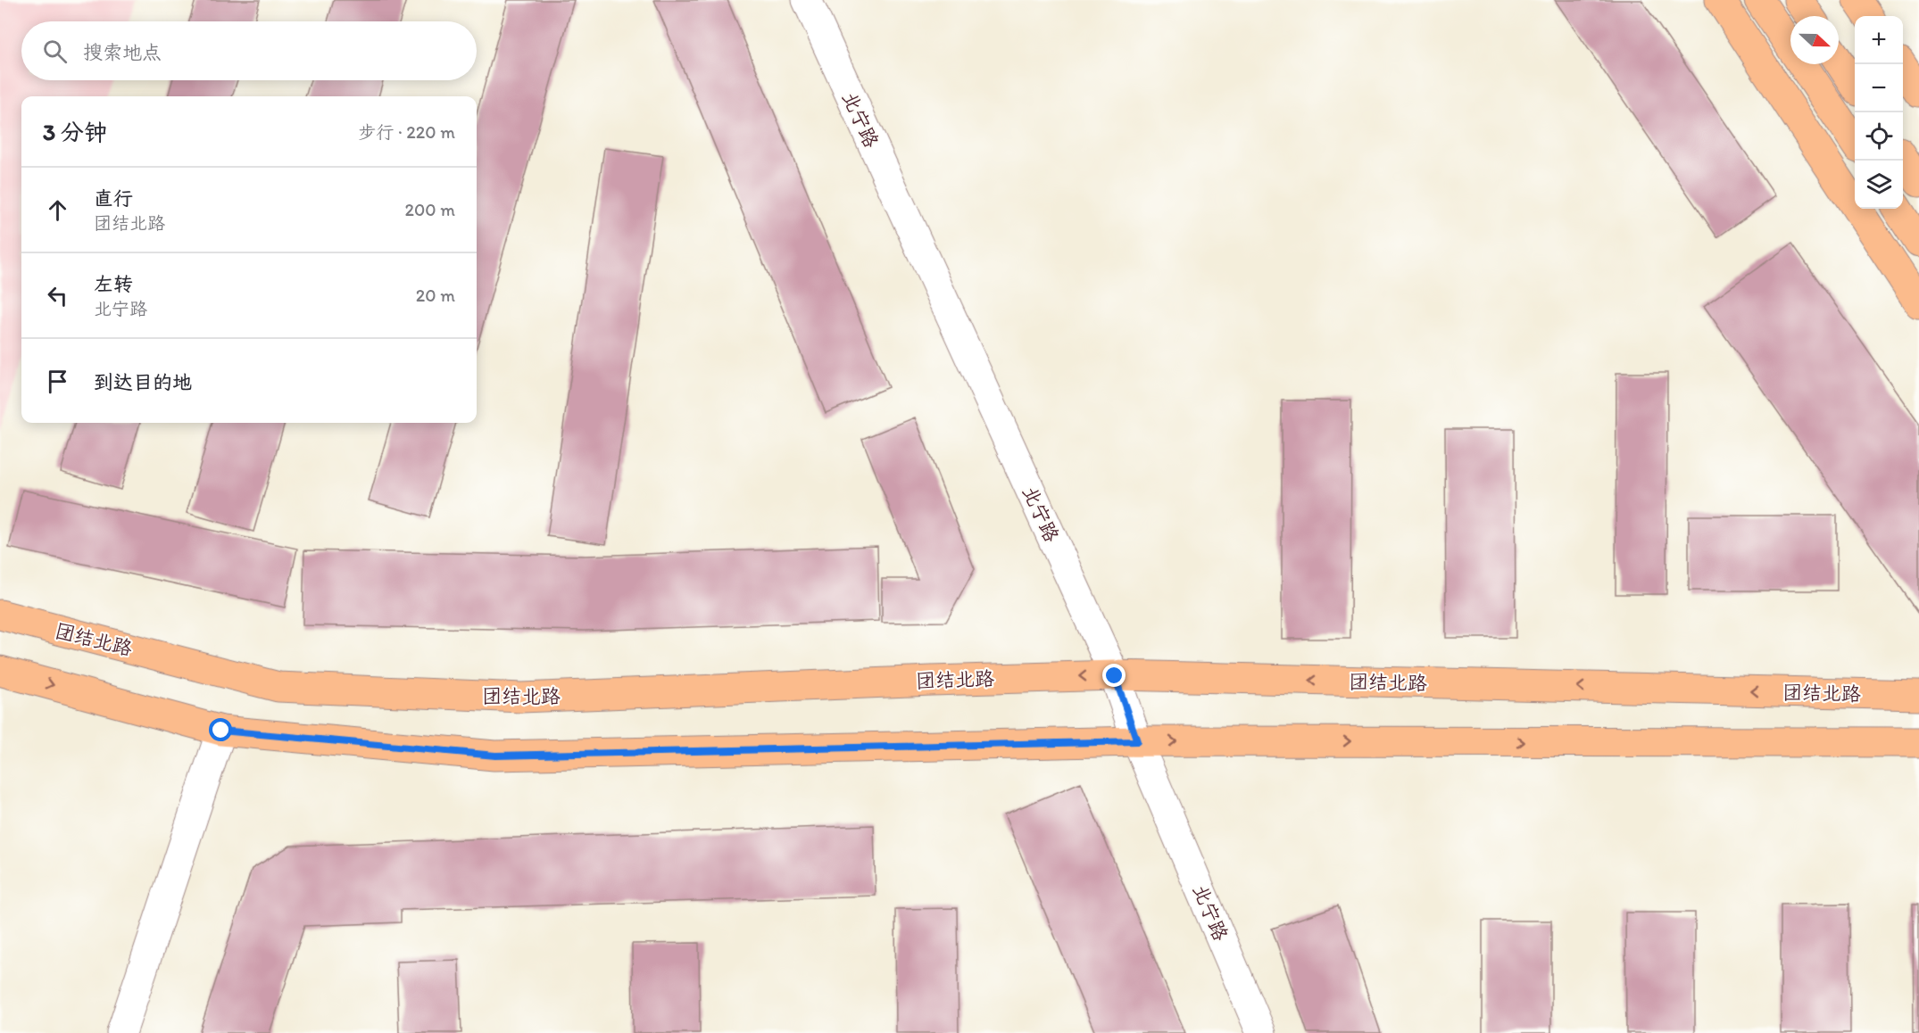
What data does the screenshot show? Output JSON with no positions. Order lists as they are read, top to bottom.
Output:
{
  "streets": {
    "main road": ["团结北路"],
    "street": ["北宁路"]
  },
  "crossings": [
    ["北宁路", "团结北路"]
  ],
  "north": "right",
  "page": {
    "map_buttons": ["+", "−"],
    "search": "搜索地点",
    "heading": ["3 分钟", "步行 · 220 m"],
    "list": [
      ["直行", "团结北路", "200 m"],
      ["左转", "北宁路", "20 m"],
      "到达目的地"
    ]
  }
}
